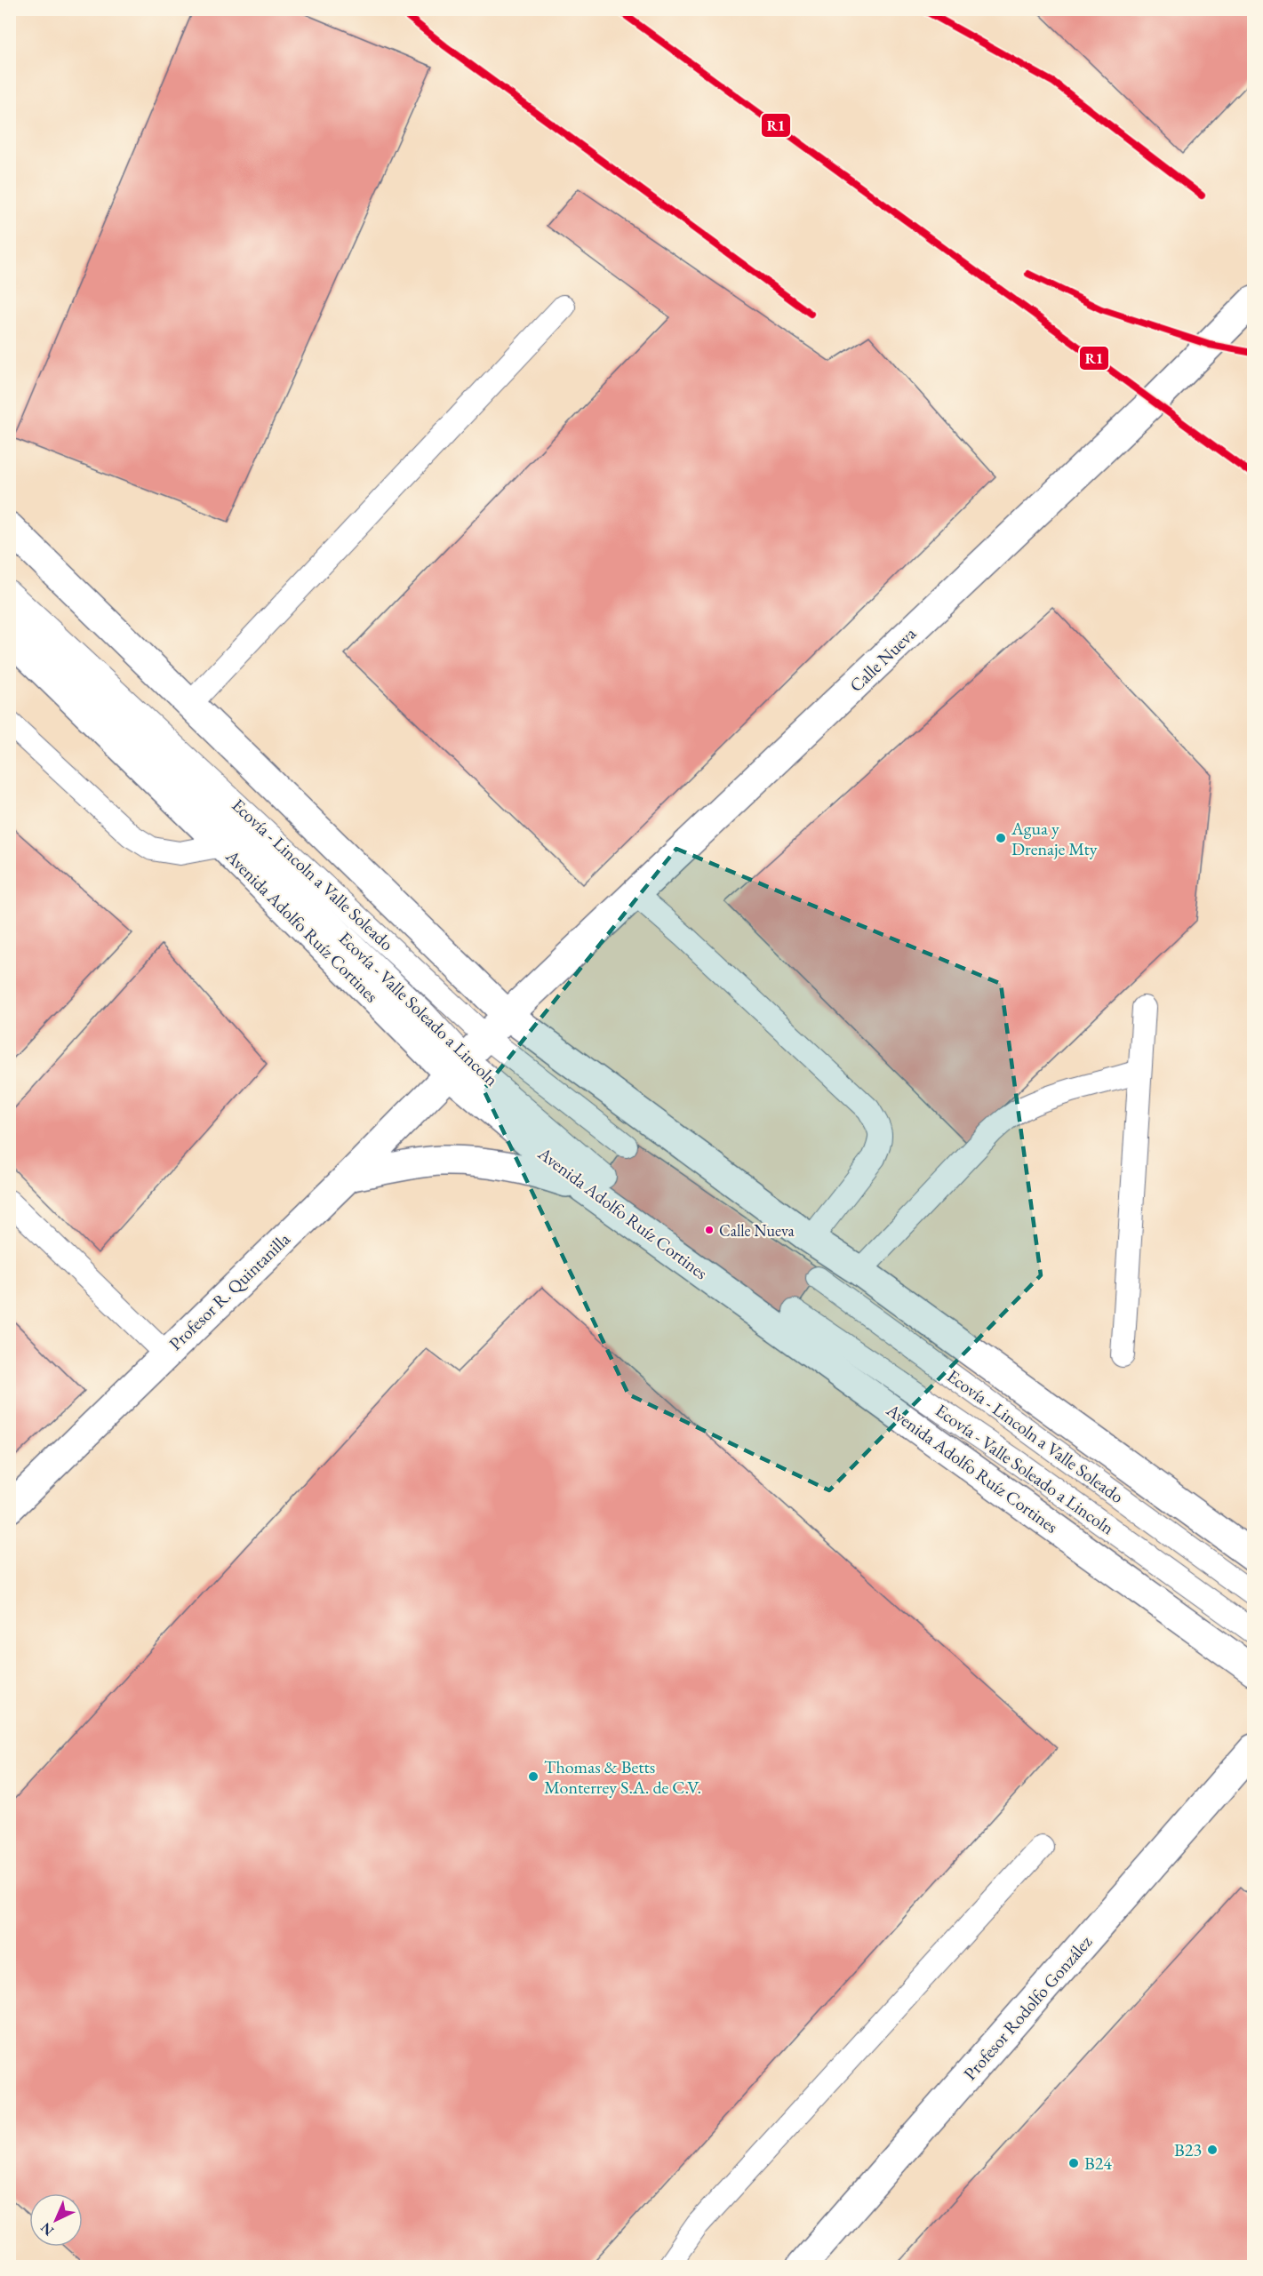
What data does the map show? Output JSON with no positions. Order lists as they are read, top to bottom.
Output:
{
  "streets": {
    "main road": [
      "Calle Nueva",
      "Avenida Adolfo Ruíz Cortines",
      "Profesor R. Quintanilla",
      "Profesor Rodolfo González"
    ],
    "lane": ["Ecovía - Lincoln a Valle Soleado", "Ecovía - Valle Soleado a Lincoln"]
  },
  "crossings": [
    ["Calle Nueva", "Ecovía - Lincoln a Valle Soleado"],
    ["Calle Nueva", "Profesor R. Quintanilla"],
    ["Ecovía - Lincoln a Valle Soleado", "Profesor R. Quintanilla"],
    ["Avenida Adolfo Ruíz Cortines", "Ecovía - Valle Soleado a Lincoln"],
    ["Avenida Adolfo Ruíz Cortines", "Profesor R. Quintanilla"],
    ["Ecovía - Valle Soleado a Lincoln", "Profesor R. Quintanilla"]
  ],
  "places": [
    "Agua y Drenaje Mty",
    "Calle Nueva",
    "Thomas & Betts Monterrey S.A. de C.V.",
    "B23",
    "B24"
  ],
  "lines": ["transit line R1"],
  "north": "bottom left"
}
